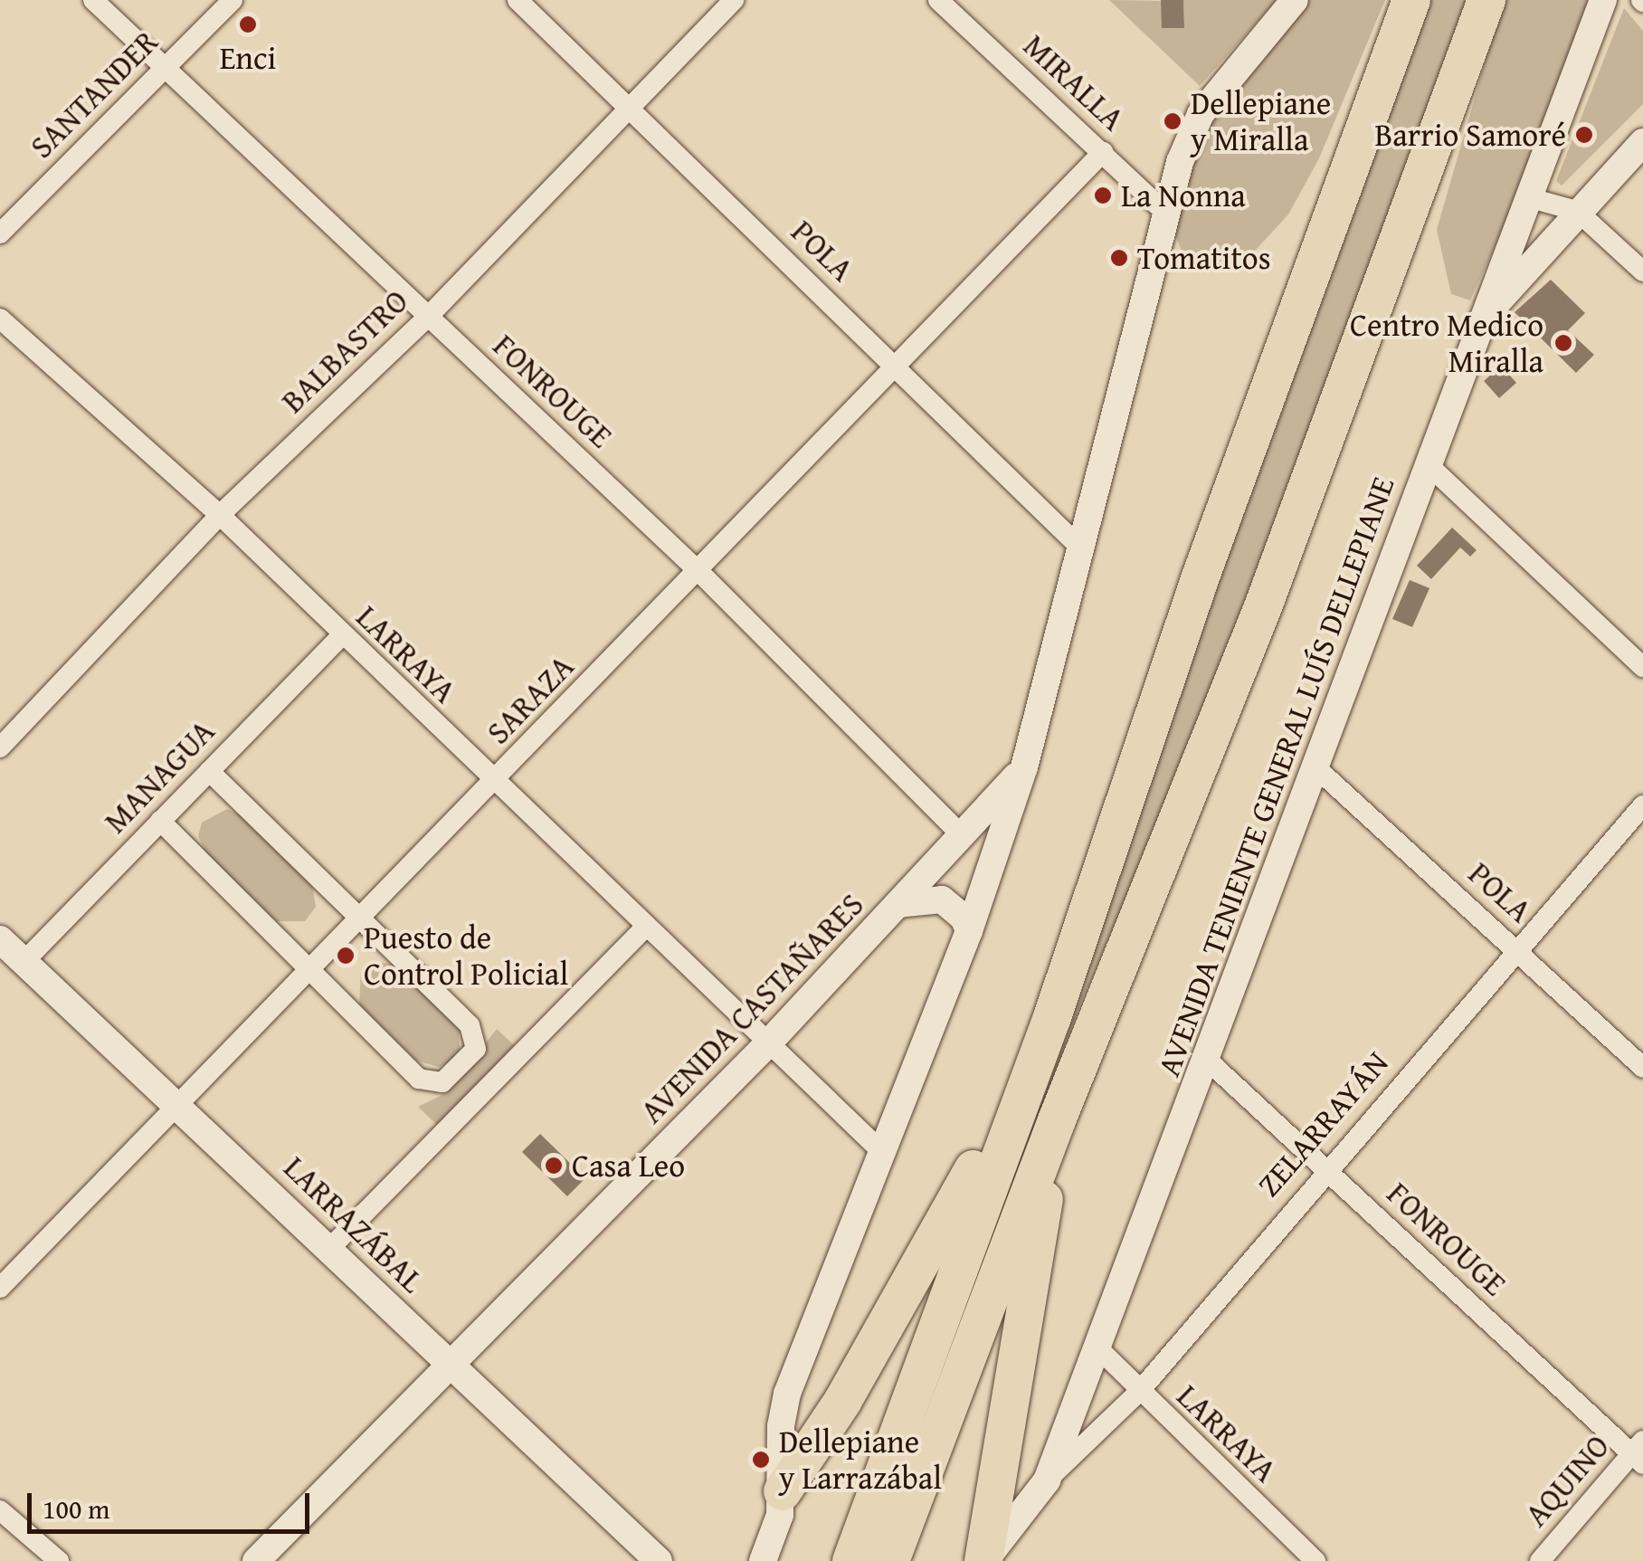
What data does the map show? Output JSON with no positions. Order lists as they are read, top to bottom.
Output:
{
  "streets": {
    "street": [
      "MIRALLA",
      "SANTANDER",
      "POLA",
      "BALBASTRO",
      "FONROUGE",
      "LARRAYA",
      "SARAZA",
      "MANAGUA",
      "AVENIDA TENIENTE GENERAL LUÍS DELLEPIANE",
      "AVENIDA CASTAÑARES",
      "ZELARRAYÁN",
      "LARRAZÁBAL",
      "AQUINO"
    ]
  },
  "crossings": [
    ["MIRALLA", "SARAZA"],
    ["SANTANDER", "FONROUGE"],
    ["POLA", "BALBASTRO"],
    ["POLA", "SARAZA"],
    ["POLA", "AVENIDA TENIENTE GENERAL LUÍS DELLEPIANE"],
    ["POLA", "ZELARRAYÁN"],
    ["BALBASTRO", "FONROUGE"],
    ["BALBASTRO", "LARRAYA"],
    ["FONROUGE", "SARAZA"],
    ["FONROUGE", "AVENIDA TENIENTE GENERAL LUÍS DELLEPIANE"],
    ["FONROUGE", "AVENIDA CASTAÑARES"],
    ["FONROUGE", "ZELARRAYÁN"],
    ["FONROUGE", "AQUINO"],
    ["LARRAYA", "SARAZA"],
    ["LARRAYA", "MANAGUA"],
    ["LARRAYA", "AVENIDA TENIENTE GENERAL LUÍS DELLEPIANE"],
    ["LARRAYA", "AVENIDA CASTAÑARES"],
    ["LARRAYA", "ZELARRAYÁN"],
    ["SARAZA", "LARRAZÁBAL"],
    ["MANAGUA", "LARRAZÁBAL"],
    ["AVENIDA TENIENTE GENERAL LUÍS DELLEPIANE", "ZELARRAYÁN"],
    ["AVENIDA CASTAÑARES", "LARRAZÁBAL"]
  ],
  "places": [
    "Enci",
    "Dellepiane y Miralla",
    "Barrio Samoré",
    "La Nonna",
    "Tomatitos",
    "Centro Medico Miralla",
    "Puesto de Control Policial",
    "Casa Leo",
    "Dellepiane y Larrazábal"
  ],
  "scale_bar": "100 m"
}
